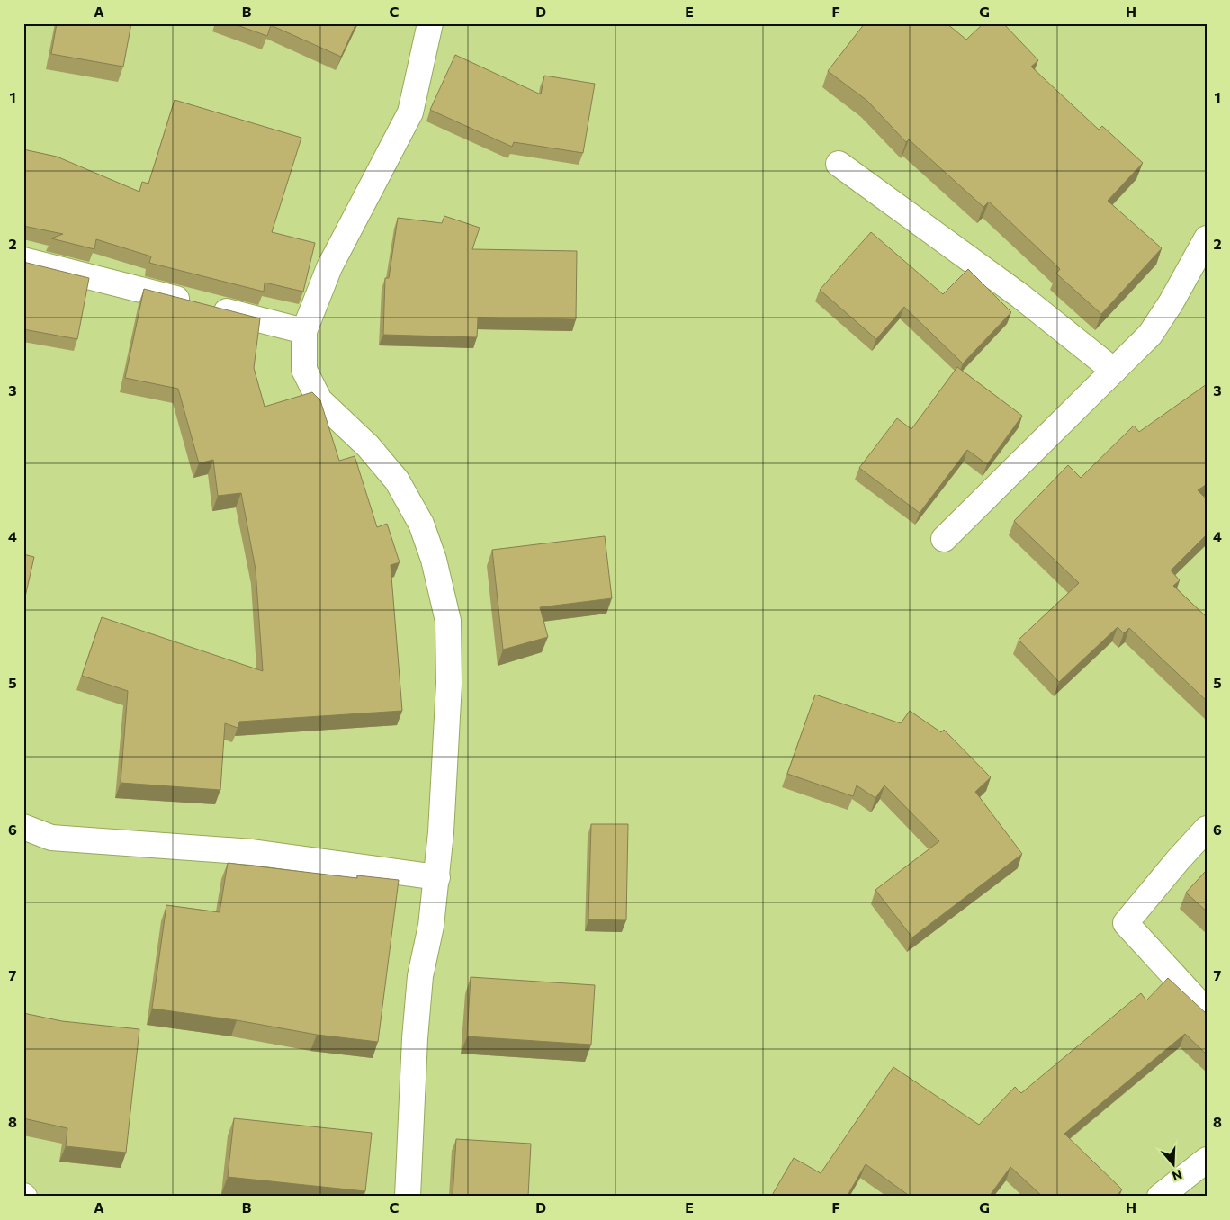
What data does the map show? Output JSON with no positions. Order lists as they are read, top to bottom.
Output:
{
  "north": "bottom",
  "grid": {
    "columns": [
      "A",
      "B",
      "C",
      "D",
      "E",
      "F",
      "G",
      "H"
    ],
    "rows": [
      "1",
      "2",
      "3",
      "4",
      "5",
      "6",
      "7",
      "8"
    ]
  }
}
